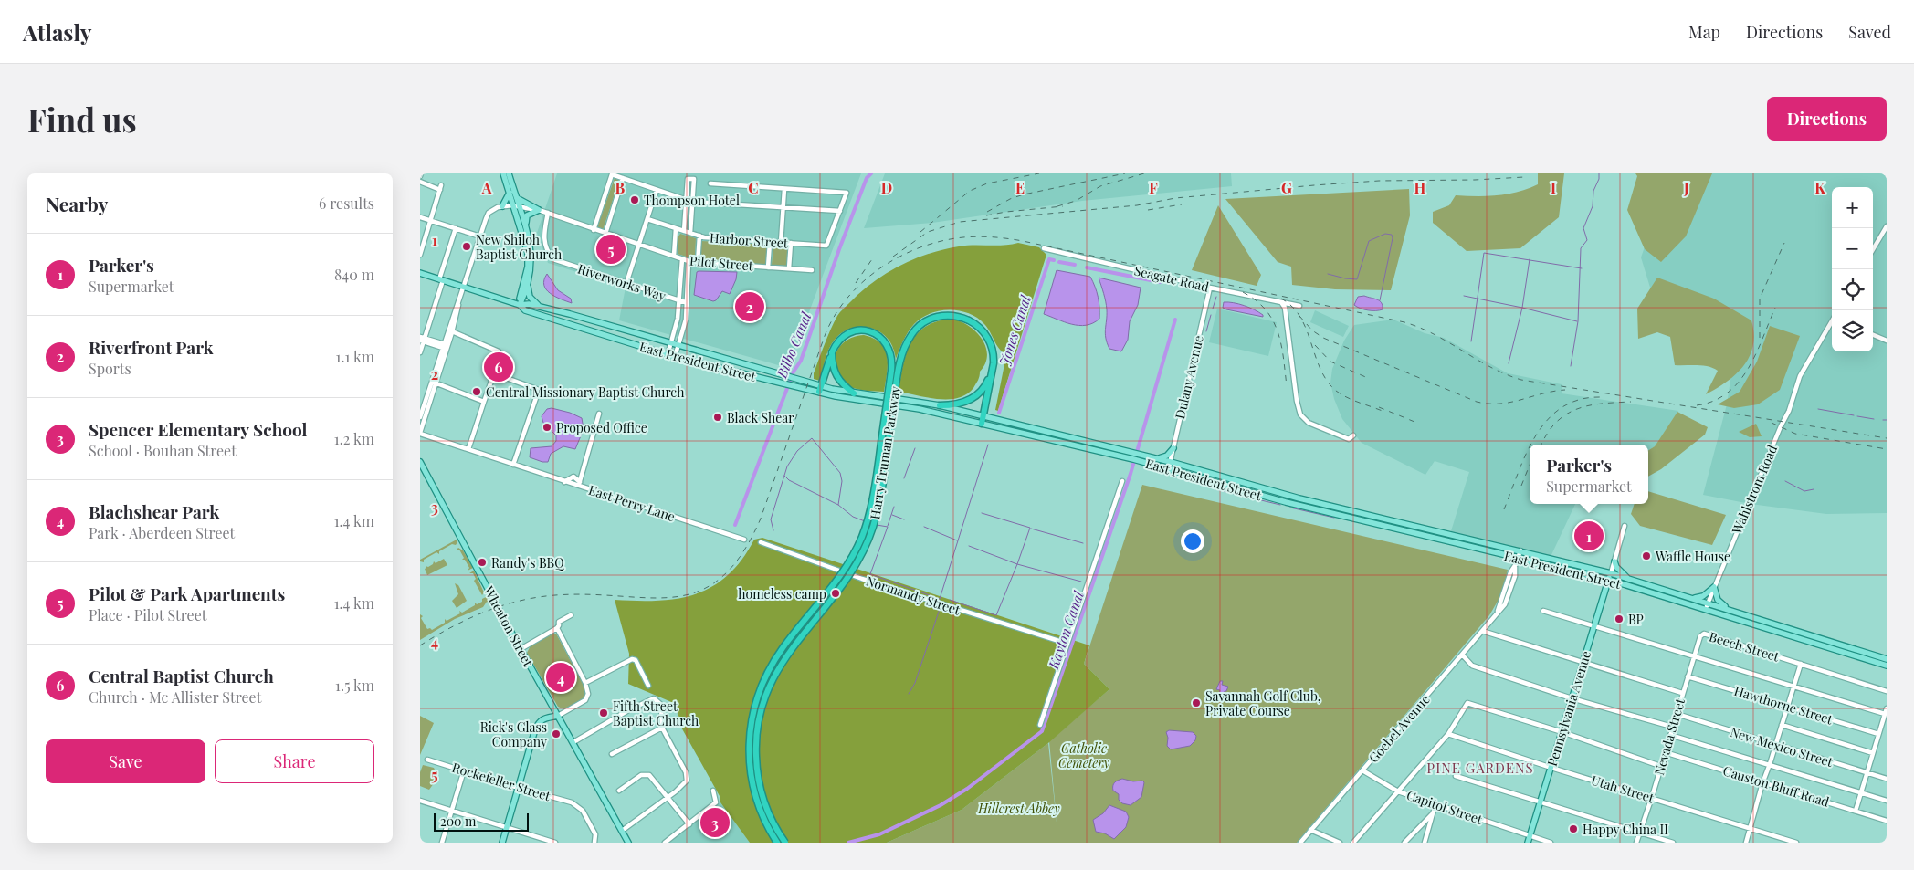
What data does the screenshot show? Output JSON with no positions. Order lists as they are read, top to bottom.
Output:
{
  "streets": {
    "highway": ["Harry Truman Parkway"],
    "main road": ["East President Street", "Wheaton Street", "Pennsylvania Avenue"],
    "street": [
      "Harbor Street",
      "Pilot Street",
      "Seagate Road",
      "Riverworks Way",
      "Dulany Avenue",
      "Wahlstrom Road",
      "East Perry Lane",
      "Normandy Street",
      "Beech Street",
      "Hawthorne Street",
      "Goebel Avenue",
      "Nevada Street",
      "New Mexico Street",
      "Rockefeller Street",
      "Causton Bluff Road",
      "Utah Street",
      "Capitol Street"
    ]
  },
  "crossings": [
    ["Pilot Street", "Riverworks Way"],
    ["Seagate Road", "Dulany Avenue"],
    ["East President Street", "Dulany Avenue"],
    ["East President Street", "Wahlstrom Road"],
    ["East President Street", "Pennsylvania Avenue"],
    ["East President Street", "Goebel Avenue"],
    ["Beech Street", "Nevada Street"],
    ["Hawthorne Street", "Nevada Street"],
    ["Pennsylvania Avenue", "Utah Street"],
    ["Pennsylvania Avenue", "Capitol Street"],
    ["Goebel Avenue", "Capitol Street"],
    ["Nevada Street", "New Mexico Street"],
    ["Nevada Street", "Causton Bluff Road"],
    ["Nevada Street", "Utah Street"]
  ],
  "districts": ["PINE GARDENS"],
  "water": ["Jones Canal", "Bilbo Canal", "Kayton Canal"],
  "parks": ["Catholic Cemetery", "Hillcrest Abbey"],
  "places": [
    "Thompson Hotel",
    "New Shiloh Baptist Church",
    "Central Missionary Baptist Church",
    "Black Shear",
    "Proposed Office",
    "Waffle House",
    "Randy's BBQ",
    "homeless camp",
    "BP",
    "Savannah Golf Club, Private Course",
    "Fifth Street Baptist Church",
    "Rick's Glass Company",
    "Happy China II"
  ],
  "scale_bar": "200 m",
  "page": {
    "header": "Atlasly",
    "nav": ["Map", "Directions", "Saved"],
    "buttons": [
      "Directions",
      ["Save", "Share"]
    ],
    "title": "Find us",
    "heading": ["Nearby", "6 results"],
    "map_buttons": ["+", "−"],
    "list": [
      {
        "mark": "1",
        "name": "Parker's",
        "note": "Supermarket",
        "value": "840 m"
      },
      {
        "mark": "2",
        "name": "Riverfront Park",
        "note": "Sports",
        "value": "1.1 km"
      },
      {
        "mark": "3",
        "name": "Spencer Elementary School",
        "note": "School · Bouhan Street",
        "value": "1.2 km"
      },
      {
        "mark": "4",
        "name": "Blachshear Park",
        "note": "Park · Aberdeen Street",
        "value": "1.4 km"
      },
      {
        "mark": "5",
        "name": "Pilot & Park Apartments",
        "note": "Place · Pilot Street",
        "value": "1.4 km"
      },
      {
        "mark": "6",
        "name": "Central Baptist Church",
        "note": "Church · Mc Allister Street",
        "value": "1.5 km"
      }
    ],
    "pins": [
      "5",
      "2",
      "6",
      "1",
      "4",
      "3"
    ],
    "popup": ["Parker's", "Supermarket"],
    "scale": "200 m"
  },
  "grid": {
    "columns": [
      "A",
      "B",
      "C",
      "D",
      "E",
      "F",
      "G",
      "H",
      "I",
      "J",
      "K"
    ],
    "rows": [
      "1",
      "2",
      "3",
      "4",
      "5"
    ]
  }
}
